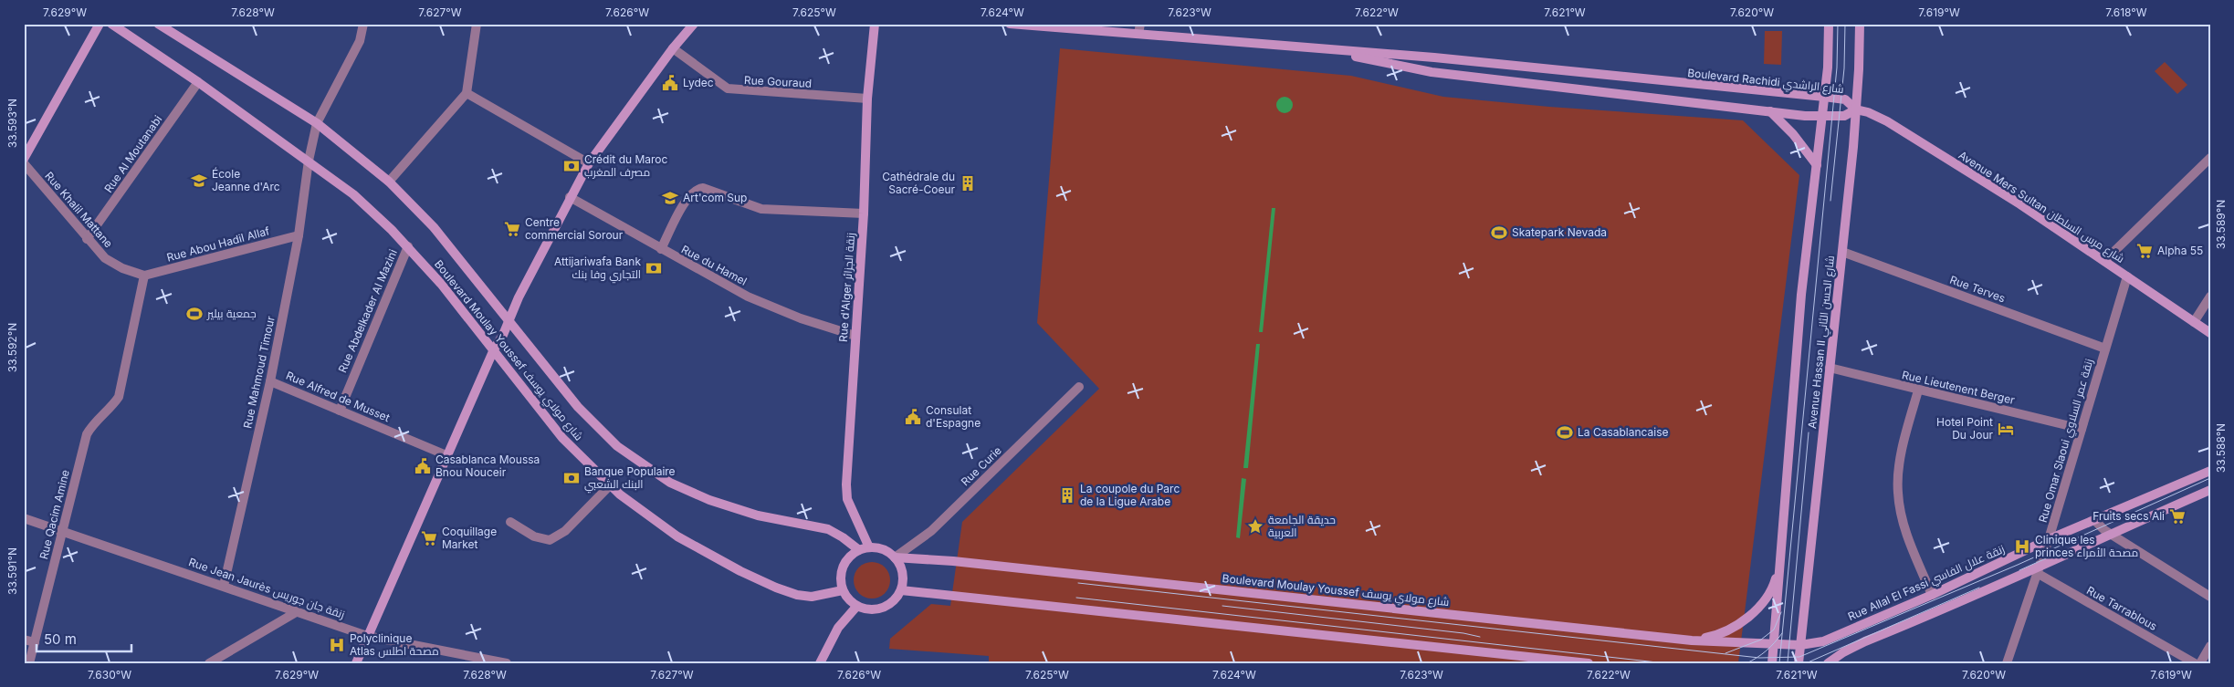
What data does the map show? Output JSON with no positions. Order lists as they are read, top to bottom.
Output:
{
  "streets": {
    "main road": [
      "Boulevard Rachidi شارع الراشدي",
      "Avenue Mers Sultan شارع مرس السلطان",
      "Rue d'Alger زنقة الجزائر",
      "Avenue Hassan II شارع الحسن الثاني",
      "Boulevard Moulay Youssef شارع مولاي يوسف",
      "Rue Allal El Fassi زنقة علال الفاسي"
    ],
    "street": [
      "Rue Gouraud",
      "Rue Al Moutanabi",
      "Rue Khalil Mattane",
      "Rue Abou Hadil Allaf",
      "Rue du Hamel",
      "Rue Terves",
      "Rue Abdelkader Al Mazini",
      "Rue Mahmoud Timour",
      "Rue Lieutenent Berger",
      "Rue Alfred de Musset",
      "Rue Omar Slaoui زنقة عمر السلاوي",
      "Rue Curie",
      "Rue Qacim Amine",
      "Rue Jean Jaurès زنقة جان جوريس",
      "Rue Tarrablous"
    ]
  },
  "crossings": [
    ["Boulevard Rachidi شارع الراشدي", "Avenue Mers Sultan شارع مرس السلطان"],
    ["Boulevard Rachidi شارع الراشدي", "Avenue Hassan II شارع الحسن الثاني"],
    ["Rue Gouraud", "Rue d'Alger زنقة الجزائر"],
    ["Rue Al Moutanabi", "Rue Khalil Mattane"],
    ["Rue Al Moutanabi", "Boulevard Moulay Youssef شارع مولاي يوسف"],
    ["Avenue Mers Sultan شارع مرس السلطان", "Avenue Hassan II شارع الحسن الثاني"],
    ["Avenue Mers Sultan شارع مرس السلطان", "Rue Omar Slaoui زنقة عمر السلاوي"],
    ["Rue Khalil Mattane", "Rue Abou Hadil Allaf"],
    ["Rue Khalil Mattane", "Rue Qacim Amine"],
    ["Rue Abou Hadil Allaf", "Rue Mahmoud Timour"],
    ["Rue Abou Hadil Allaf", "Rue Qacim Amine"],
    ["Rue du Hamel", "Rue d'Alger زنقة الجزائر"],
    ["Rue d'Alger زنقة الجزائر", "Boulevard Moulay Youssef شارع مولاي يوسف"],
    ["Rue d'Alger زنقة الجزائر", "Rue Curie"],
    ["Rue Terves", "Avenue Hassan II شارع الحسن الثاني"],
    ["Rue Terves", "Rue Omar Slaoui زنقة عمر السلاوي"],
    ["Rue Abdelkader Al Mazini", "Boulevard Moulay Youssef شارع مولاي يوسف"],
    ["Rue Abdelkader Al Mazini", "Rue Alfred de Musset"],
    ["Avenue Hassan II شارع الحسن الثاني", "Boulevard Moulay Youssef شارع مولاي يوسف"],
    ["Avenue Hassan II شارع الحسن الثاني", "Rue Lieutenent Berger"],
    ["Avenue Hassan II شارع الحسن الثاني", "Rue Allal El Fassi زنقة علال الفاسي"],
    ["Boulevard Moulay Youssef شارع مولاي يوسف", "Rue Mahmoud Timour"],
    ["Boulevard Moulay Youssef شارع مولاي يوسف", "Rue Curie"],
    ["Boulevard Moulay Youssef شارع مولاي يوسف", "Rue Allal El Fassi زنقة علال الفاسي"],
    ["Rue Mahmoud Timour", "Rue Alfred de Musset"],
    ["Rue Mahmoud Timour", "Rue Jean Jaurès زنقة جان جوريس"],
    ["Rue Lieutenent Berger", "Rue Omar Slaoui زنقة عمر السلاوي"],
    ["Rue Omar Slaoui زنقة عمر السلاوي", "Rue Allal El Fassi زنقة علال الفاسي"],
    ["Rue Omar Slaoui زنقة عمر السلاوي", "Rue Tarrablous"],
    ["Rue Qacim Amine", "Rue Jean Jaurès زنقة جان جوريس"]
  ],
  "places": {
    "public building": ["Lydec", "Consulat d'Espagne", "Casablanca Moussa Bnou Nouceir"],
    "bank": ["Crédit du Maroc مصرف المغرب", "Attijariwafa Bank التجاري وفا بنك", "Banque Populaire البنك الشعبي"],
    "school or university": ["École Jeanne d'Arc", "Art'com Sup"],
    "building": ["Cathédrale du Sacré-Coeur", "La coupole du Parc de la Ligue Arabe"],
    "supermarket": [
      "Centre commercial Sorour",
      "Alpha 55",
      "Fruits secs Ali",
      "Coquillage Market"
    ],
    "sports": ["Skatepark Nevada", "جمعية بيلير", "La Casablancaise"],
    "hotel": ["Hotel Point Du Jour"],
    "place": ["حديقة الجامعة العربية"],
    "hospital": ["Clinique les princes مصحة الأمراء", "Polyclinique Atlas مصحة اطلس"]
  },
  "scale_bar": "50 m",
  "coordinates": [
    "7.629°W",
    "7.628°W",
    "7.627°W",
    "7.626°W",
    "7.625°W",
    "7.624°W",
    "7.623°W",
    "7.622°W",
    "7.621°W",
    "7.620°W",
    "7.619°W",
    "7.618°W",
    "33.593°N",
    "33.589°N",
    "33.592°N",
    "33.588°N",
    "33.591°N",
    "7.630°W"
  ]
}
